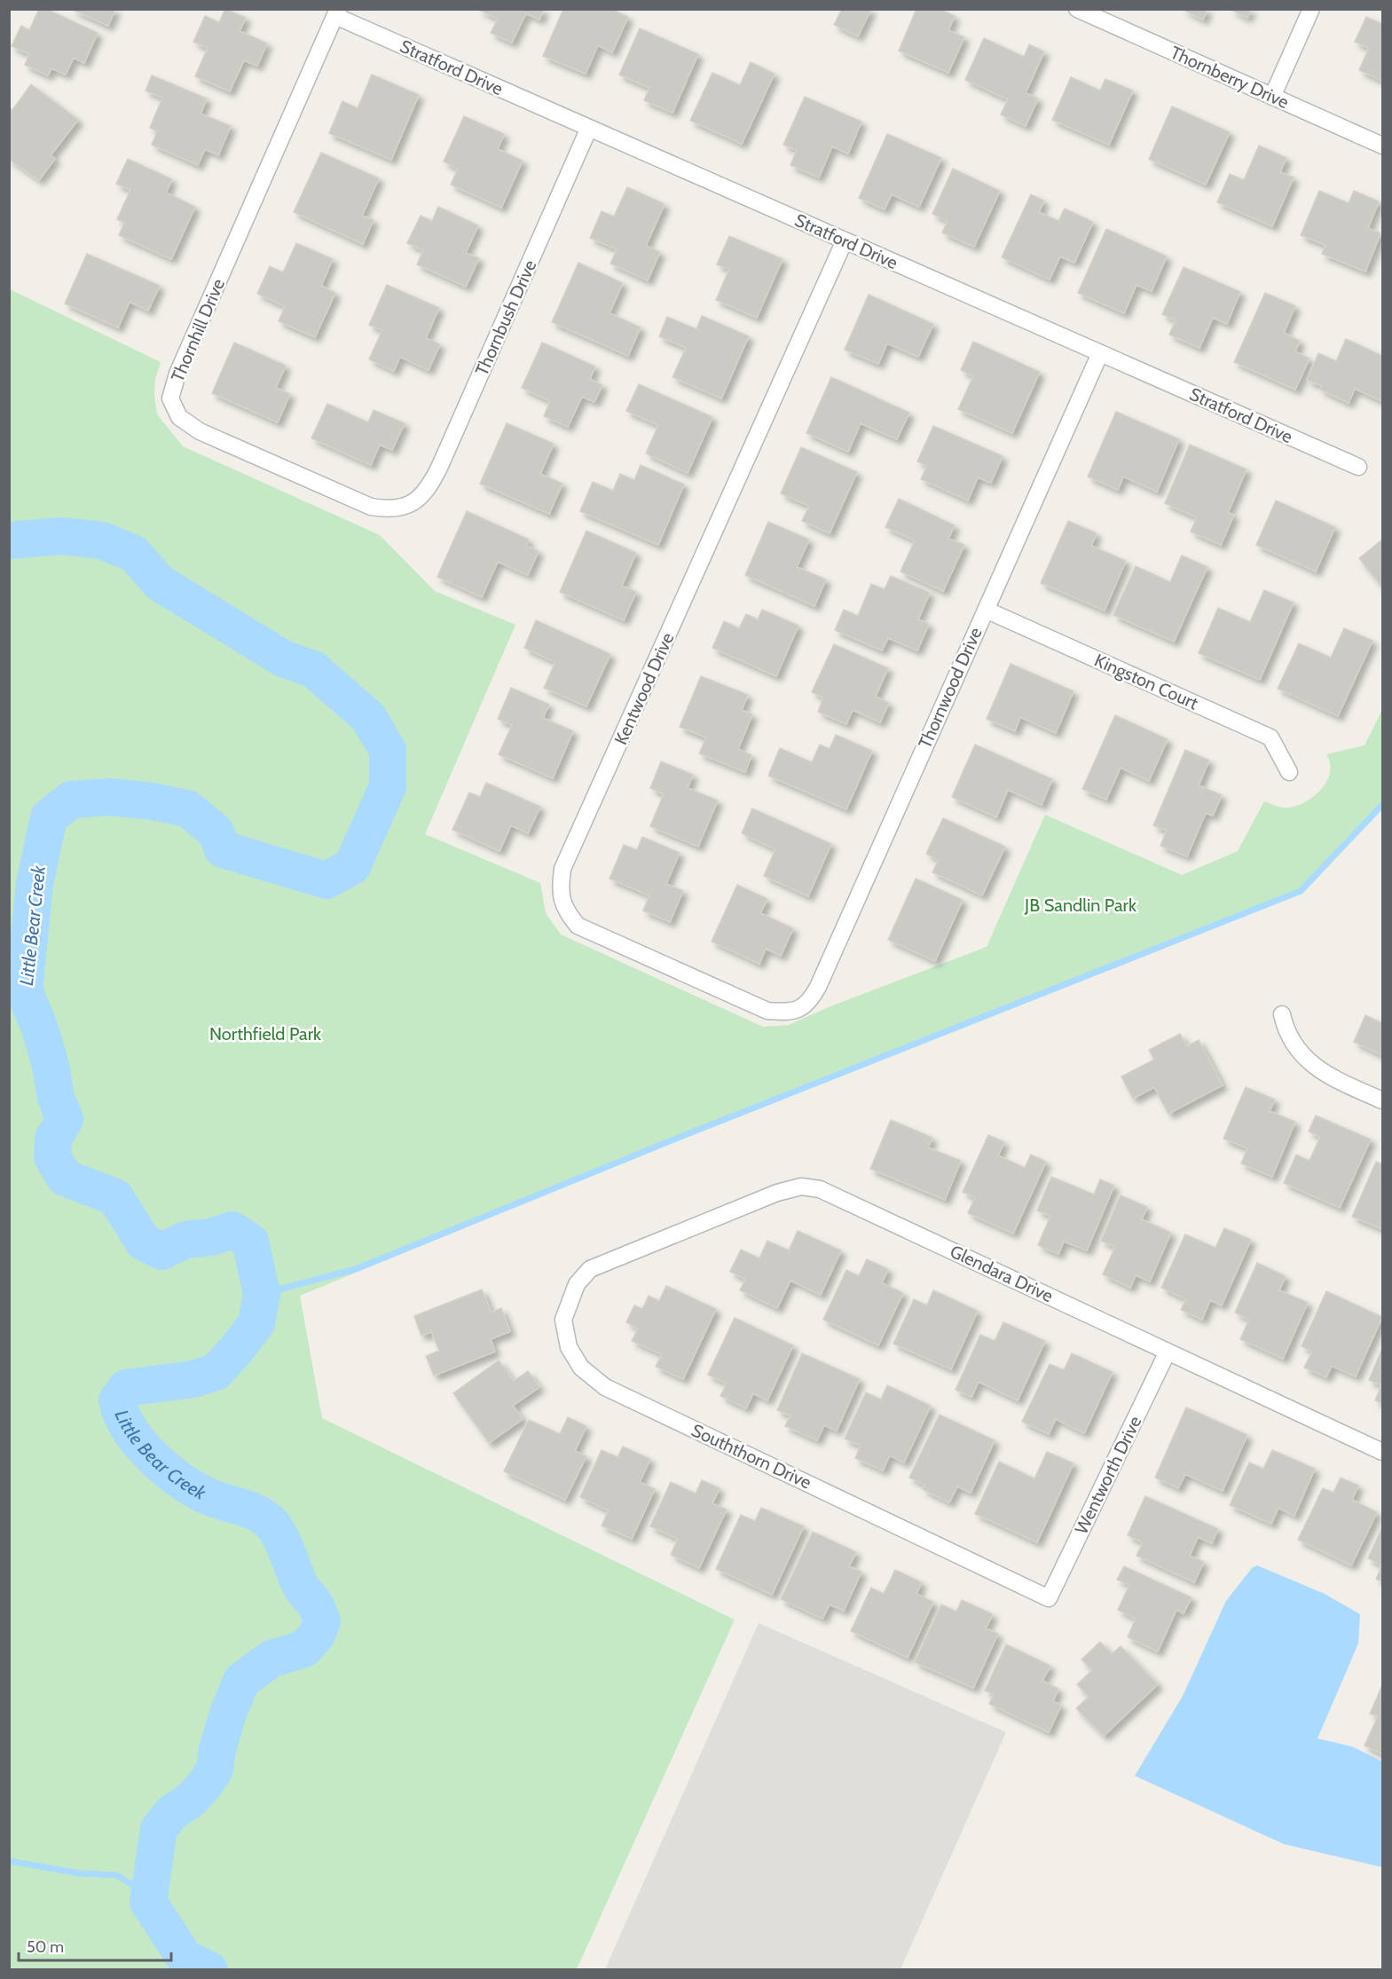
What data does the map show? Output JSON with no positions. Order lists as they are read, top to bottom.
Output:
{
  "streets": {
    "street": [
      "Stratford Drive",
      "Thornberry Drive",
      "Thornbush Drive",
      "Thornhill Drive",
      "Kingston Court",
      "Thornwood Drive",
      "Kentwood Drive",
      "Glendara Drive",
      "Souththorn Drive",
      "Wentworth Drive"
    ]
  },
  "crossings": [
    ["Stratford Drive", "Thornbush Drive"],
    ["Stratford Drive", "Thornhill Drive"],
    ["Stratford Drive", "Thornwood Drive"],
    ["Stratford Drive", "Kentwood Drive"],
    ["Thornbush Drive", "Thornhill Drive"],
    ["Kingston Court", "Thornwood Drive"],
    ["Thornwood Drive", "Kentwood Drive"],
    ["Glendara Drive", "Souththorn Drive"],
    ["Glendara Drive", "Wentworth Drive"],
    ["Souththorn Drive", "Wentworth Drive"]
  ],
  "water": ["Little Bear Creek"],
  "parks": ["JB Sandlin Park", "Northfield Park"],
  "scale_bar": "50 m"
}
